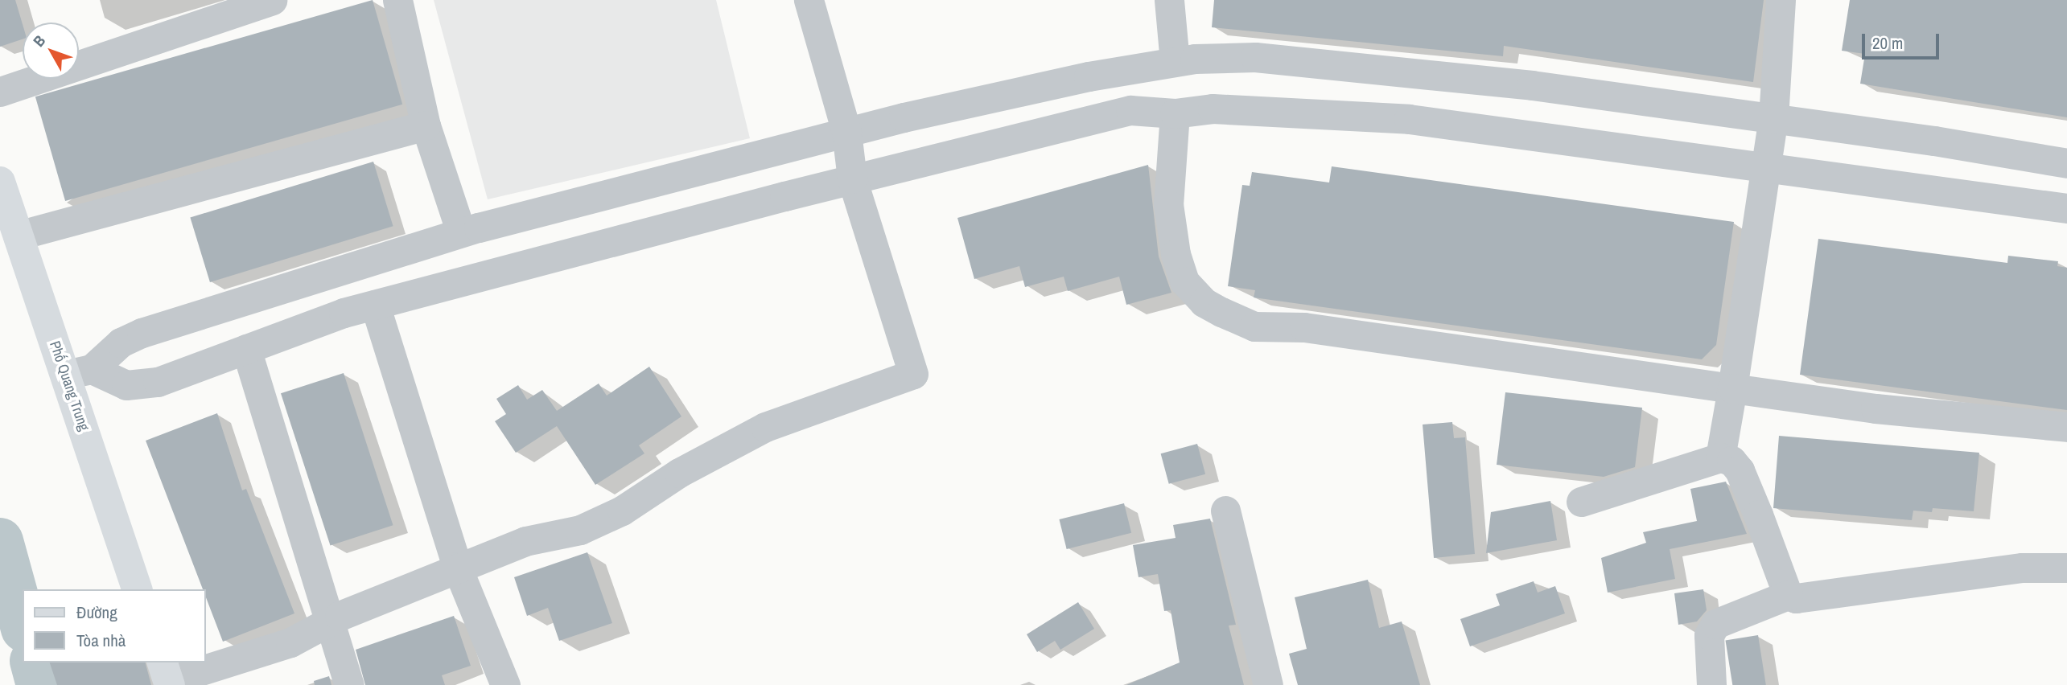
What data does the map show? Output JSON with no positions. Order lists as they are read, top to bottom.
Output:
{
  "streets": {
    "street": ["Phố Quang Trung"]
  },
  "legend": ["Đường", "Tòa nhà"],
  "scale_bar": "20 m",
  "north": "top left"
}
